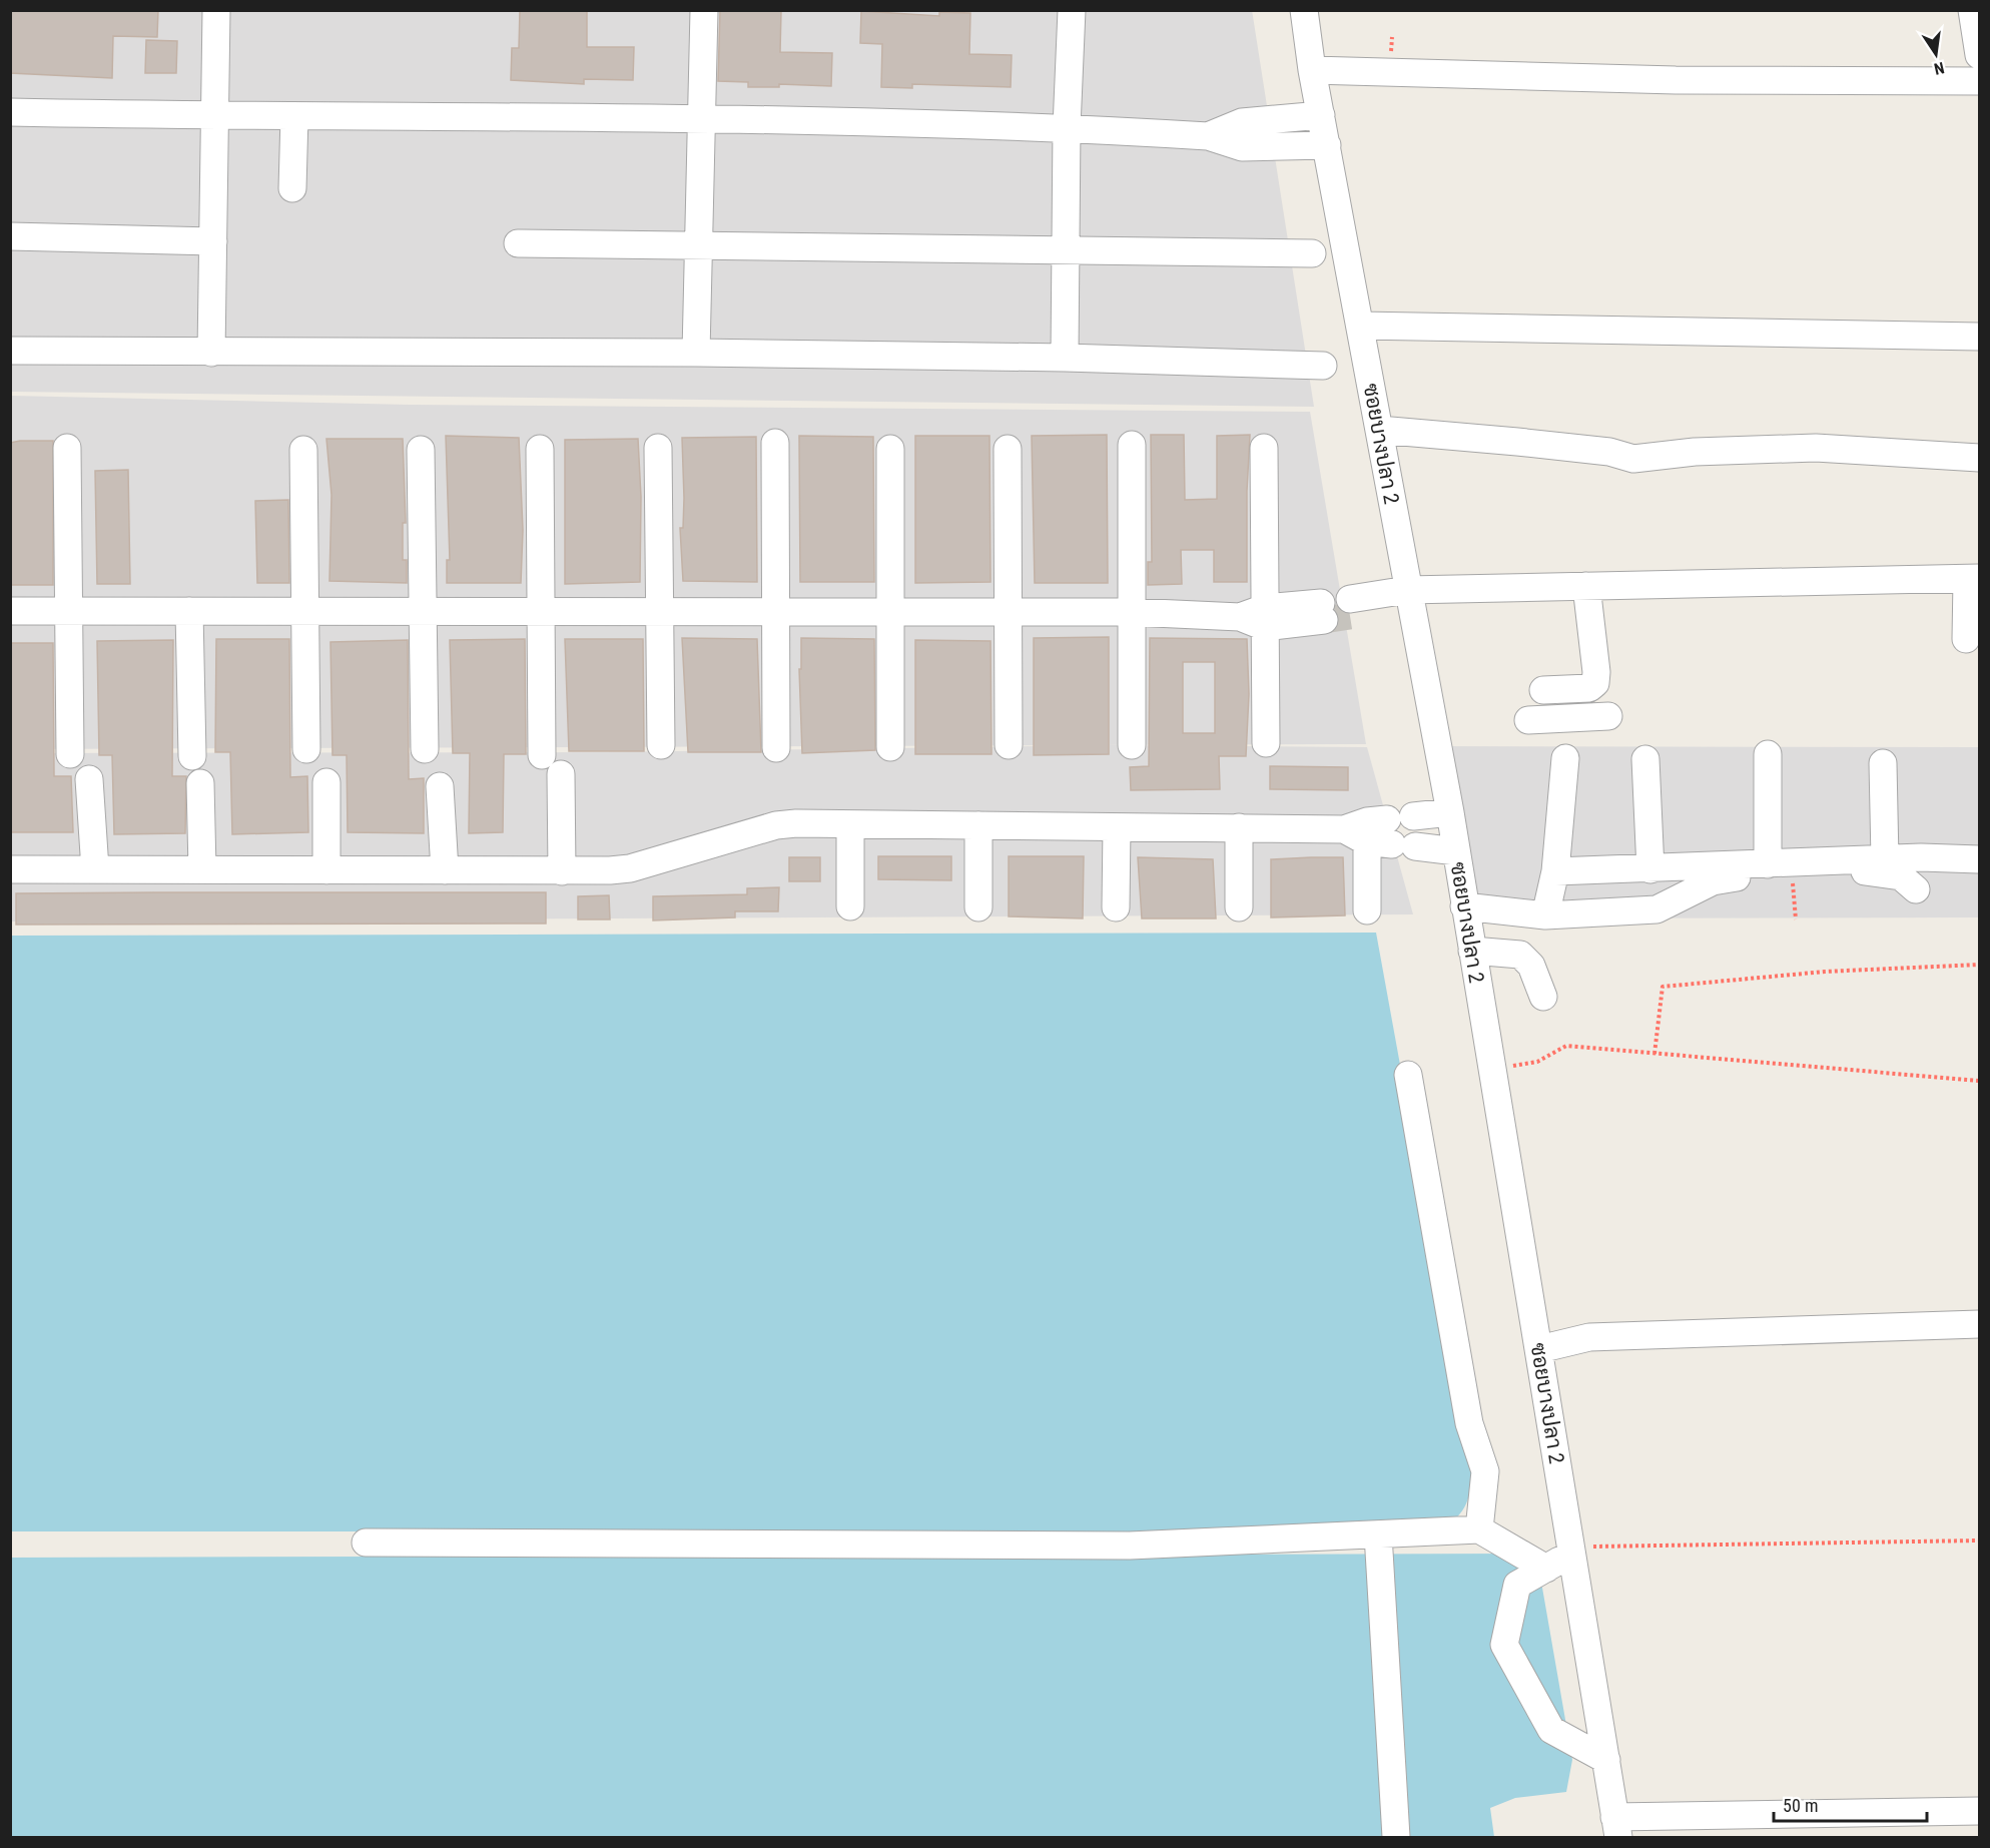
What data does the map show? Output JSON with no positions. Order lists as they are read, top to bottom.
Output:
{
  "streets": {
    "street": ["ซอยบางปลา 2"]
  },
  "scale_bar": "50 m",
  "north": "bottom"
}
